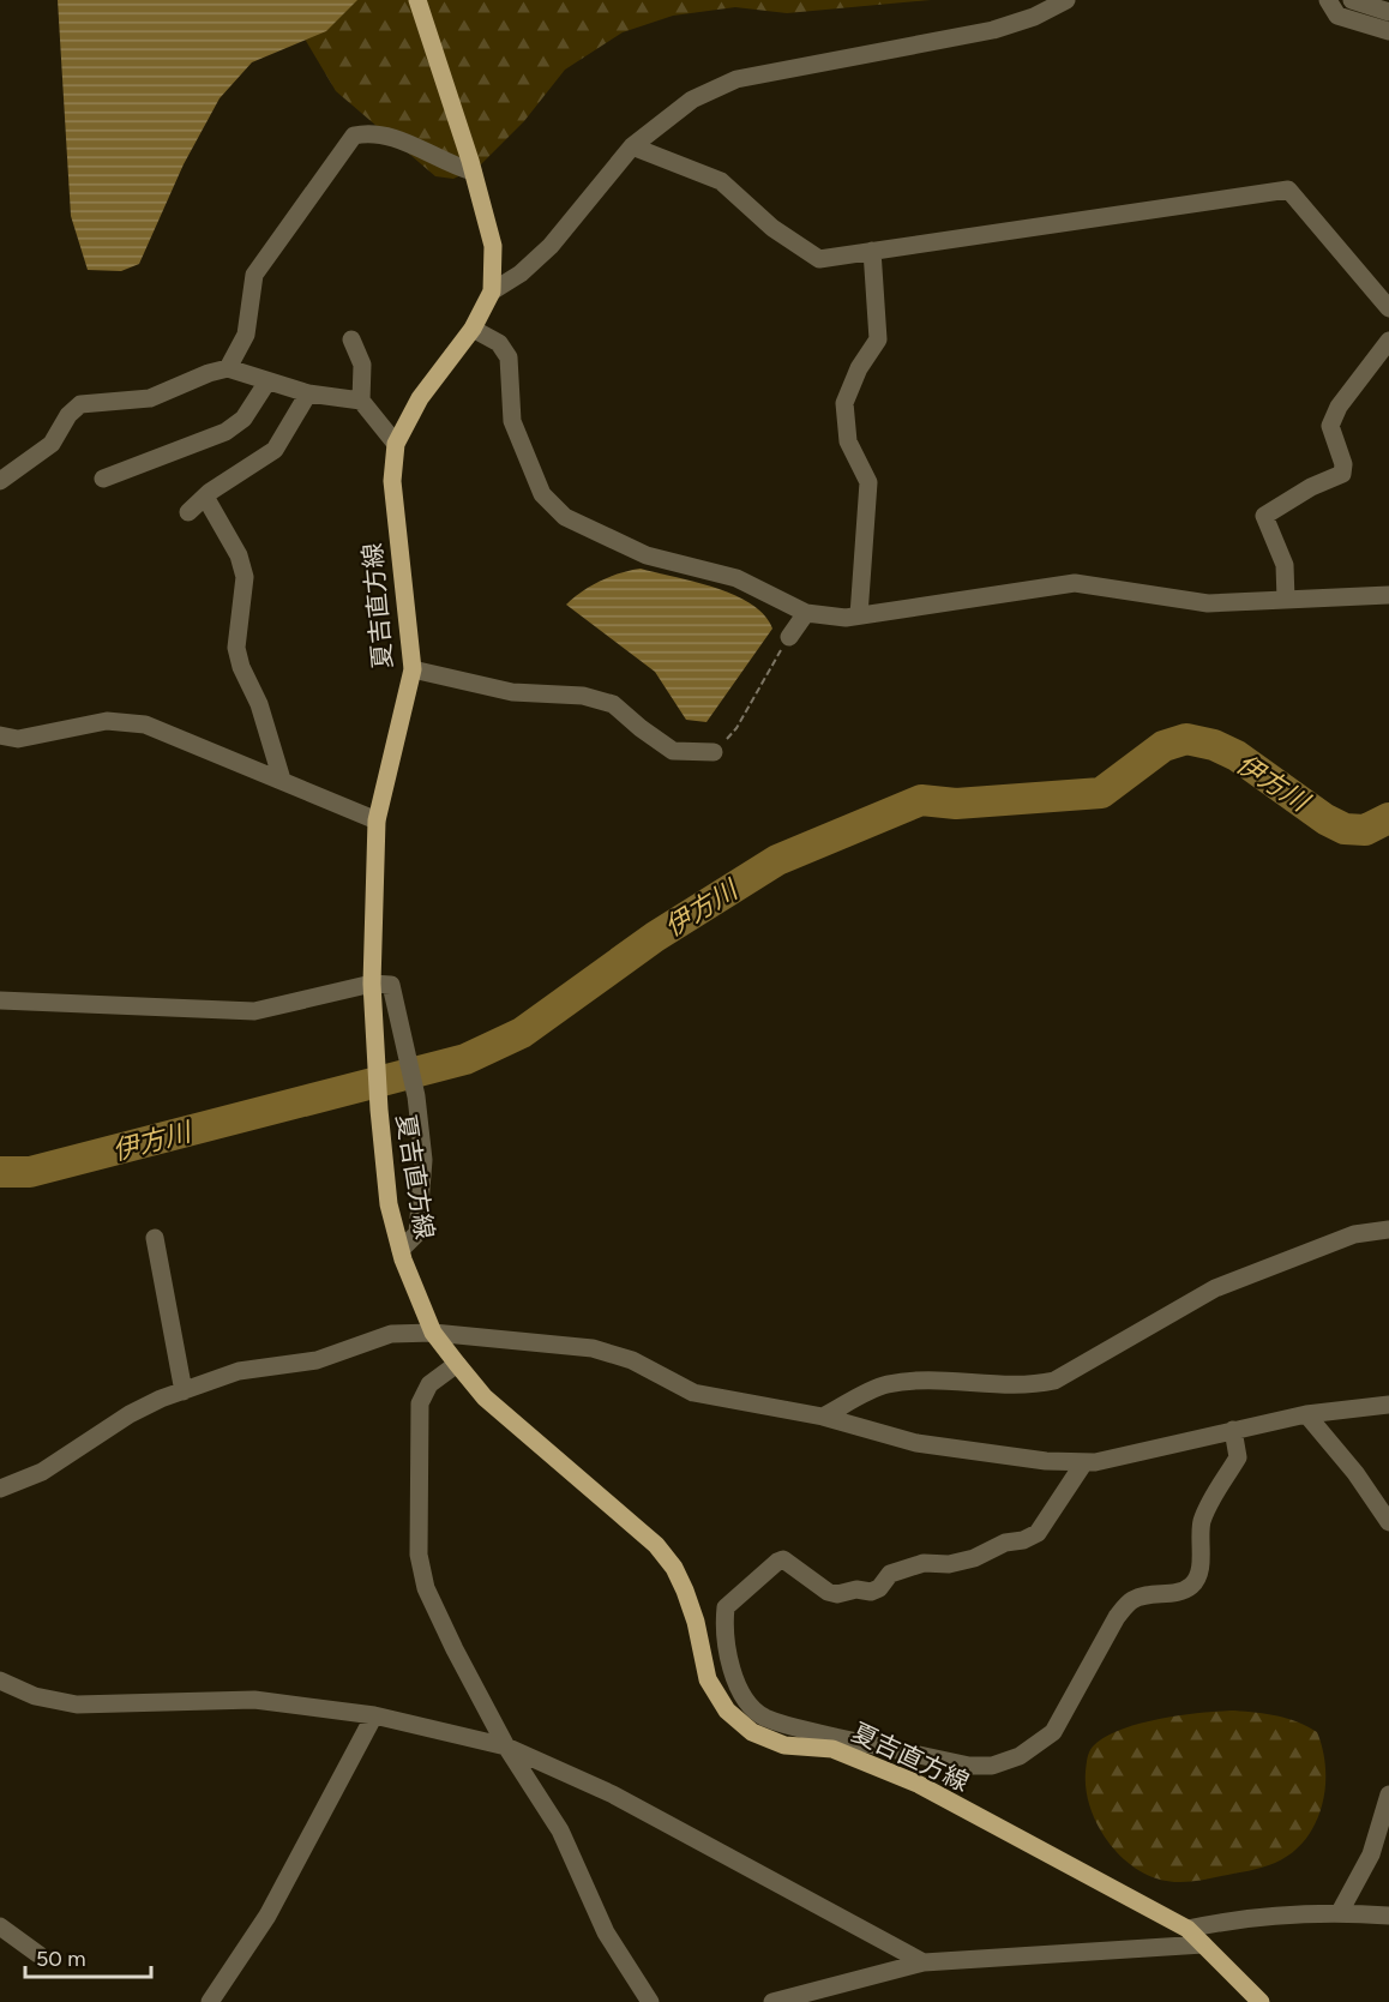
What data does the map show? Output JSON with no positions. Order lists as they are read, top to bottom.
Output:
{
  "streets": {
    "main road": ["夏吉直方線"]
  },
  "water": ["伊方川"],
  "scale_bar": "50 m"
}
